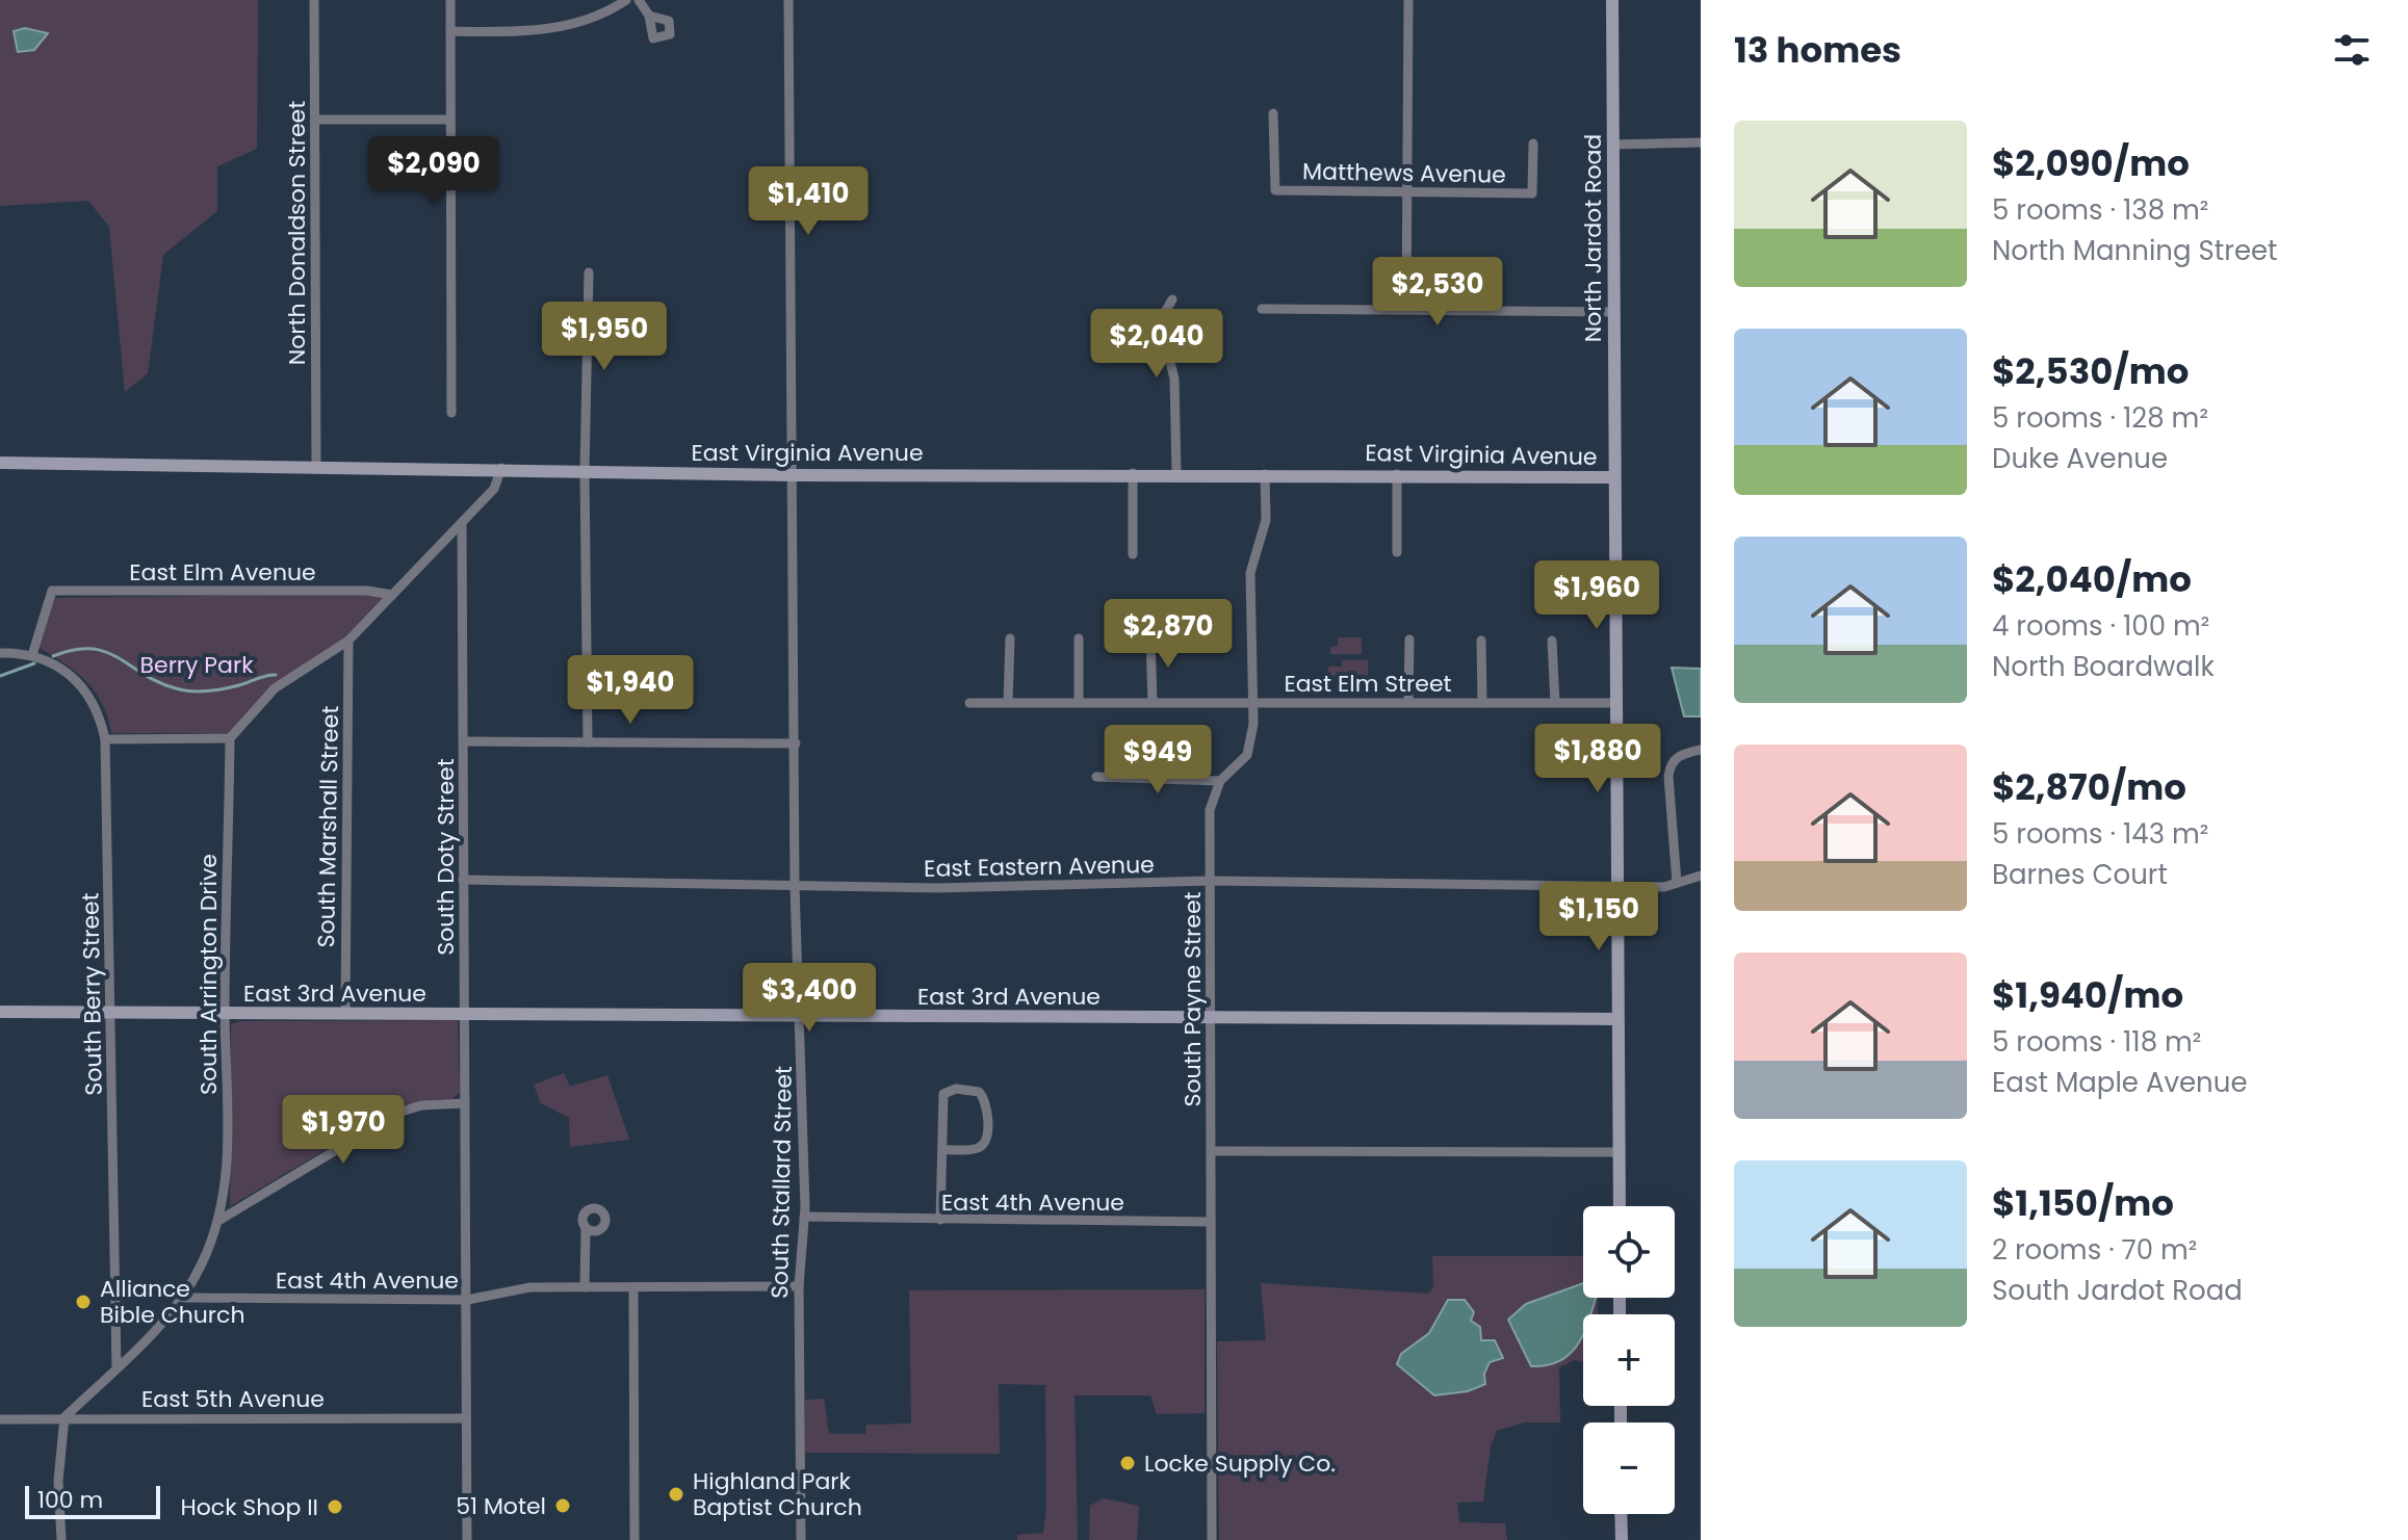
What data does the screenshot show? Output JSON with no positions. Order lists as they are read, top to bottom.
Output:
{
  "streets": {
    "street": [
      "Matthews Avenue",
      "North Donaldson Street",
      "North Jardot Road",
      "East Virginia Avenue",
      "East Elm Avenue",
      "East Elm Street",
      "South Marshall Street",
      "South Doty Street",
      "East Eastern Avenue",
      "South Arrington Drive",
      "East 3rd Avenue",
      "South Berry Street",
      "South Payne Street",
      "South Stallard Street",
      "East 4th Avenue",
      "East 5th Avenue"
    ]
  },
  "crossings": [
    ["North Donaldson Street", "East Virginia Avenue"],
    ["North Jardot Road", "East Virginia Avenue"],
    ["North Jardot Road", "East Elm Street"],
    ["North Jardot Road", "East Eastern Avenue"],
    ["North Jardot Road", "East 3rd Avenue"],
    ["East Virginia Avenue", "South Payne Street"],
    ["East Virginia Avenue", "South Stallard Street"],
    ["East Elm Avenue", "South Berry Street"],
    ["East Elm Street", "South Payne Street"],
    ["South Marshall Street", "East 3rd Avenue"],
    ["South Doty Street", "East Eastern Avenue"],
    ["South Doty Street", "East 3rd Avenue"],
    ["South Doty Street", "East 4th Avenue"],
    ["South Doty Street", "East 5th Avenue"],
    ["East Eastern Avenue", "South Payne Street"],
    ["East Eastern Avenue", "South Stallard Street"],
    ["South Arrington Drive", "East 3rd Avenue"],
    ["South Arrington Drive", "South Berry Street"],
    ["South Arrington Drive", "East 4th Avenue"],
    ["South Arrington Drive", "East 5th Avenue"],
    ["East 3rd Avenue", "South Berry Street"],
    ["East 3rd Avenue", "South Payne Street"],
    ["East 3rd Avenue", "South Stallard Street"],
    ["South Payne Street", "East 4th Avenue"],
    ["South Stallard Street", "East 4th Avenue"]
  ],
  "parks": ["Berry Park"],
  "places": [
    "Alliance Bible Church",
    "Locke Supply Co.",
    "Highland Park Baptist Church",
    "51 Motel",
    "Hock Shop II"
  ],
  "scale_bar": "100 m",
  "page": {
    "heading": "13 homes",
    "list": [
      {
        "name": "$2,090/mo",
        "note": "5 rooms · 138 m² · North Manning Street"
      },
      {
        "name": "$2,530/mo",
        "note": "5 rooms · 128 m² · Duke Avenue"
      },
      {
        "name": "$2,040/mo",
        "note": "4 rooms · 100 m² · North Boardwalk"
      },
      {
        "name": "$2,870/mo",
        "note": "5 rooms · 143 m² · Barnes Court"
      },
      {
        "name": "$1,940/mo",
        "note": "5 rooms · 118 m² · East Maple Avenue"
      },
      {
        "name": "$1,150/mo",
        "note": "2 rooms · 70 m² · South Jardot Road"
      }
    ],
    "price": [
      "$2,090",
      "$1,410",
      "$2,530",
      "$1,950",
      "$2,040",
      "$1,960",
      "$2,870",
      "$1,940",
      "$1,880",
      "$949",
      "$1,150",
      "$3,400",
      "$1,970"
    ],
    "map_buttons": ["+", "−"],
    "scale": "100 m"
  }
}
